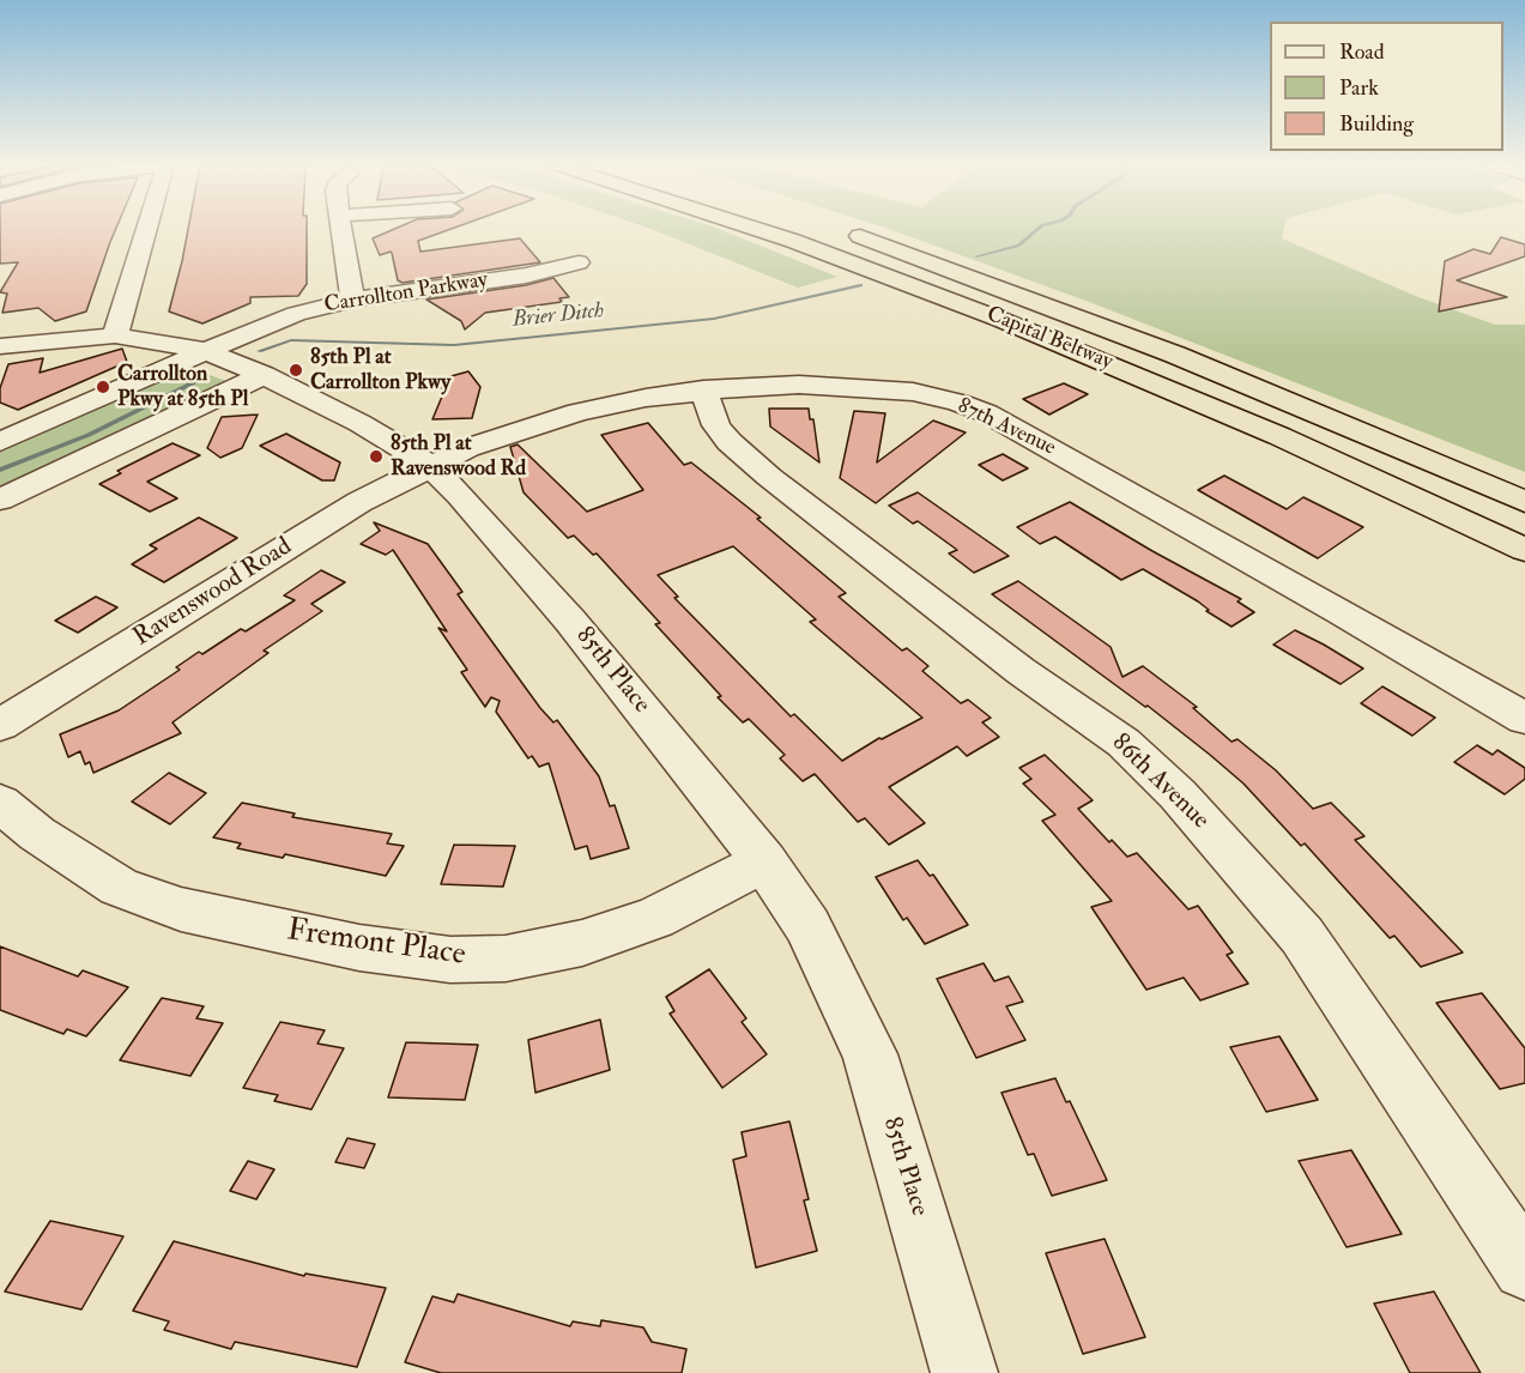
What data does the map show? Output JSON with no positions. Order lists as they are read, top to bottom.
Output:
{
  "streets": {
    "highway": ["Capital Beltway"],
    "street": [
      "Carrollton Parkway",
      "87th Avenue",
      "Ravenswood Road",
      "85th Place",
      "86th Avenue",
      "Fremont Place"
    ]
  },
  "crossings": [
    ["Carrollton Parkway", "85th Place"],
    ["87th Avenue", "Ravenswood Road"],
    ["87th Avenue", "85th Place"],
    ["87th Avenue", "86th Avenue"],
    ["Ravenswood Road", "85th Place"],
    ["85th Place", "Fremont Place"]
  ],
  "water": ["Brier Ditch"],
  "places": ["85th Pl at Carrollton Pkwy", "Carrollton Pkwy at 85th Pl", "85th Pl at Ravenswood Rd"],
  "legend": ["Road", "Park", "Building"]
}
